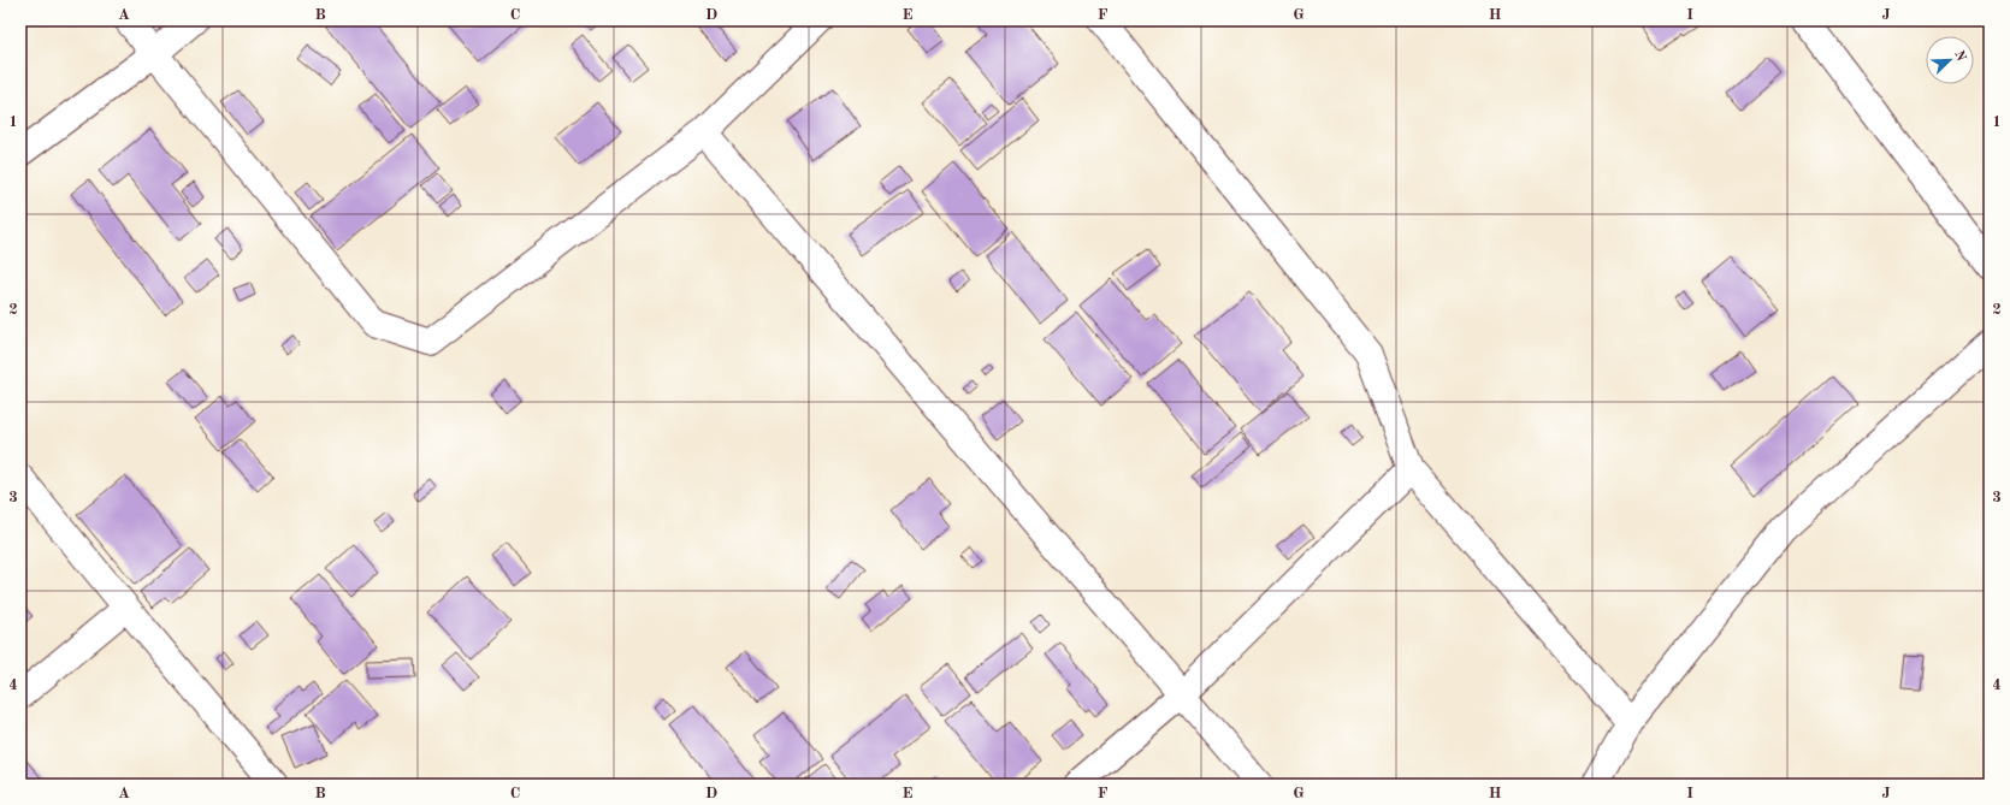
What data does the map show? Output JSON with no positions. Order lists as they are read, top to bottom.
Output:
{
  "north": "top right",
  "grid": {
    "columns": [
      "A",
      "B",
      "C",
      "D",
      "E",
      "F",
      "G",
      "H",
      "I",
      "J"
    ],
    "rows": [
      "1",
      "2",
      "3",
      "4"
    ]
  }
}
